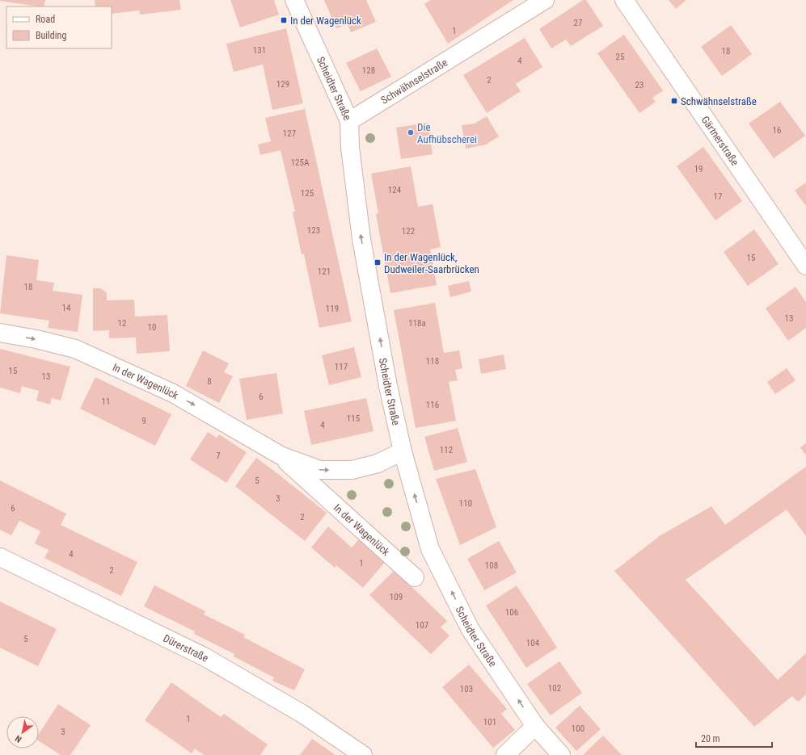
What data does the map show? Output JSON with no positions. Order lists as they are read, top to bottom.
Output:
{
  "streets": {
    "street": [
      "Schwähnselstraße",
      "Scheidter Straße",
      "Gärtnerstraße",
      "In der Wagenlück",
      "Dürerstraße"
    ]
  },
  "crossings": [
    ["Schwähnselstraße", "Scheidter Straße"],
    ["Scheidter Straße", "In der Wagenlück"]
  ],
  "one_way": ["Scheidter Straße", "In der Wagenlück"],
  "places": {
    "transit": ["In der Wagenlück", "Schwähnselstraße", "In der Wagenlück, Dudweiler-Saarbrücken"],
    "other": ["Die Aufhübscherei"]
  },
  "house_numbers": [
    "27",
    "1",
    "131",
    "18",
    "25",
    "4",
    "128",
    "2",
    "129",
    "23",
    "16",
    "127",
    "125A",
    "19",
    "124",
    "125",
    "17",
    "123",
    "122",
    "15",
    "121",
    "18",
    "14",
    "119",
    "13",
    "12",
    "118a",
    "10",
    "118",
    "117",
    "15",
    "13",
    "8",
    "6",
    "11",
    "116",
    "115",
    "9",
    "4",
    "112",
    "7",
    "5",
    "3",
    "110",
    "6",
    "2",
    "4",
    "1",
    "108",
    "2",
    "109",
    "106",
    "107",
    "5",
    "104",
    "102",
    "103",
    "1",
    "101",
    "100",
    "3"
  ],
  "legend": ["Road", "Building"],
  "scale_bar": "20 m",
  "north": "bottom left"
}
